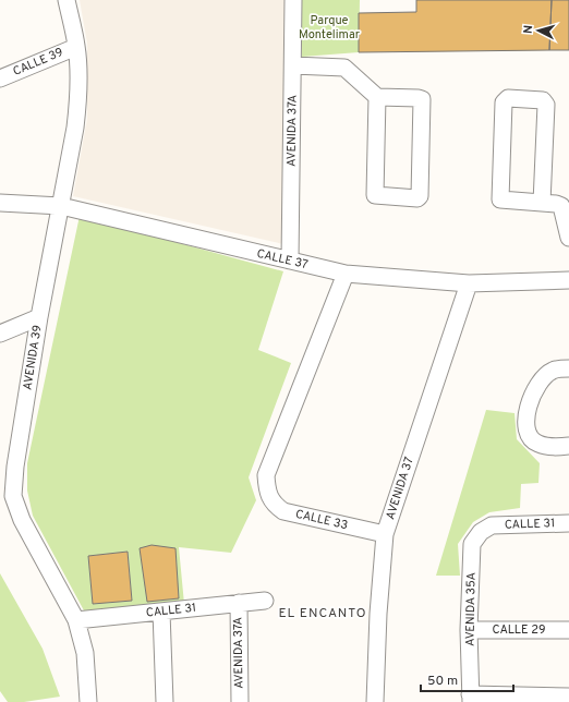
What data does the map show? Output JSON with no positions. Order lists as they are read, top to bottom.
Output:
{
  "streets": {
    "street": [
      "CALLE 39",
      "AVENIDA 37A",
      "CALLE 37",
      "AVENIDA 39",
      "AVENIDA 37",
      "CALLE 33",
      "CALLE 31",
      "AVENIDA 35A",
      "CALLE 29"
    ]
  },
  "crossings": [
    ["CALLE 39", "AVENIDA 39"],
    ["AVENIDA 37A", "CALLE 37"],
    ["AVENIDA 37A", "CALLE 31"],
    ["CALLE 37", "AVENIDA 39"],
    ["CALLE 37", "AVENIDA 37"],
    ["CALLE 37", "CALLE 33"],
    ["AVENIDA 39", "CALLE 31"],
    ["AVENIDA 37", "CALLE 33"],
    ["CALLE 31", "AVENIDA 35A"],
    ["AVENIDA 35A", "CALLE 29"]
  ],
  "districts": ["EL ENCANTO"],
  "parks": ["Parque Montelimar"],
  "scale_bar": "50 m",
  "north": "left"
}
